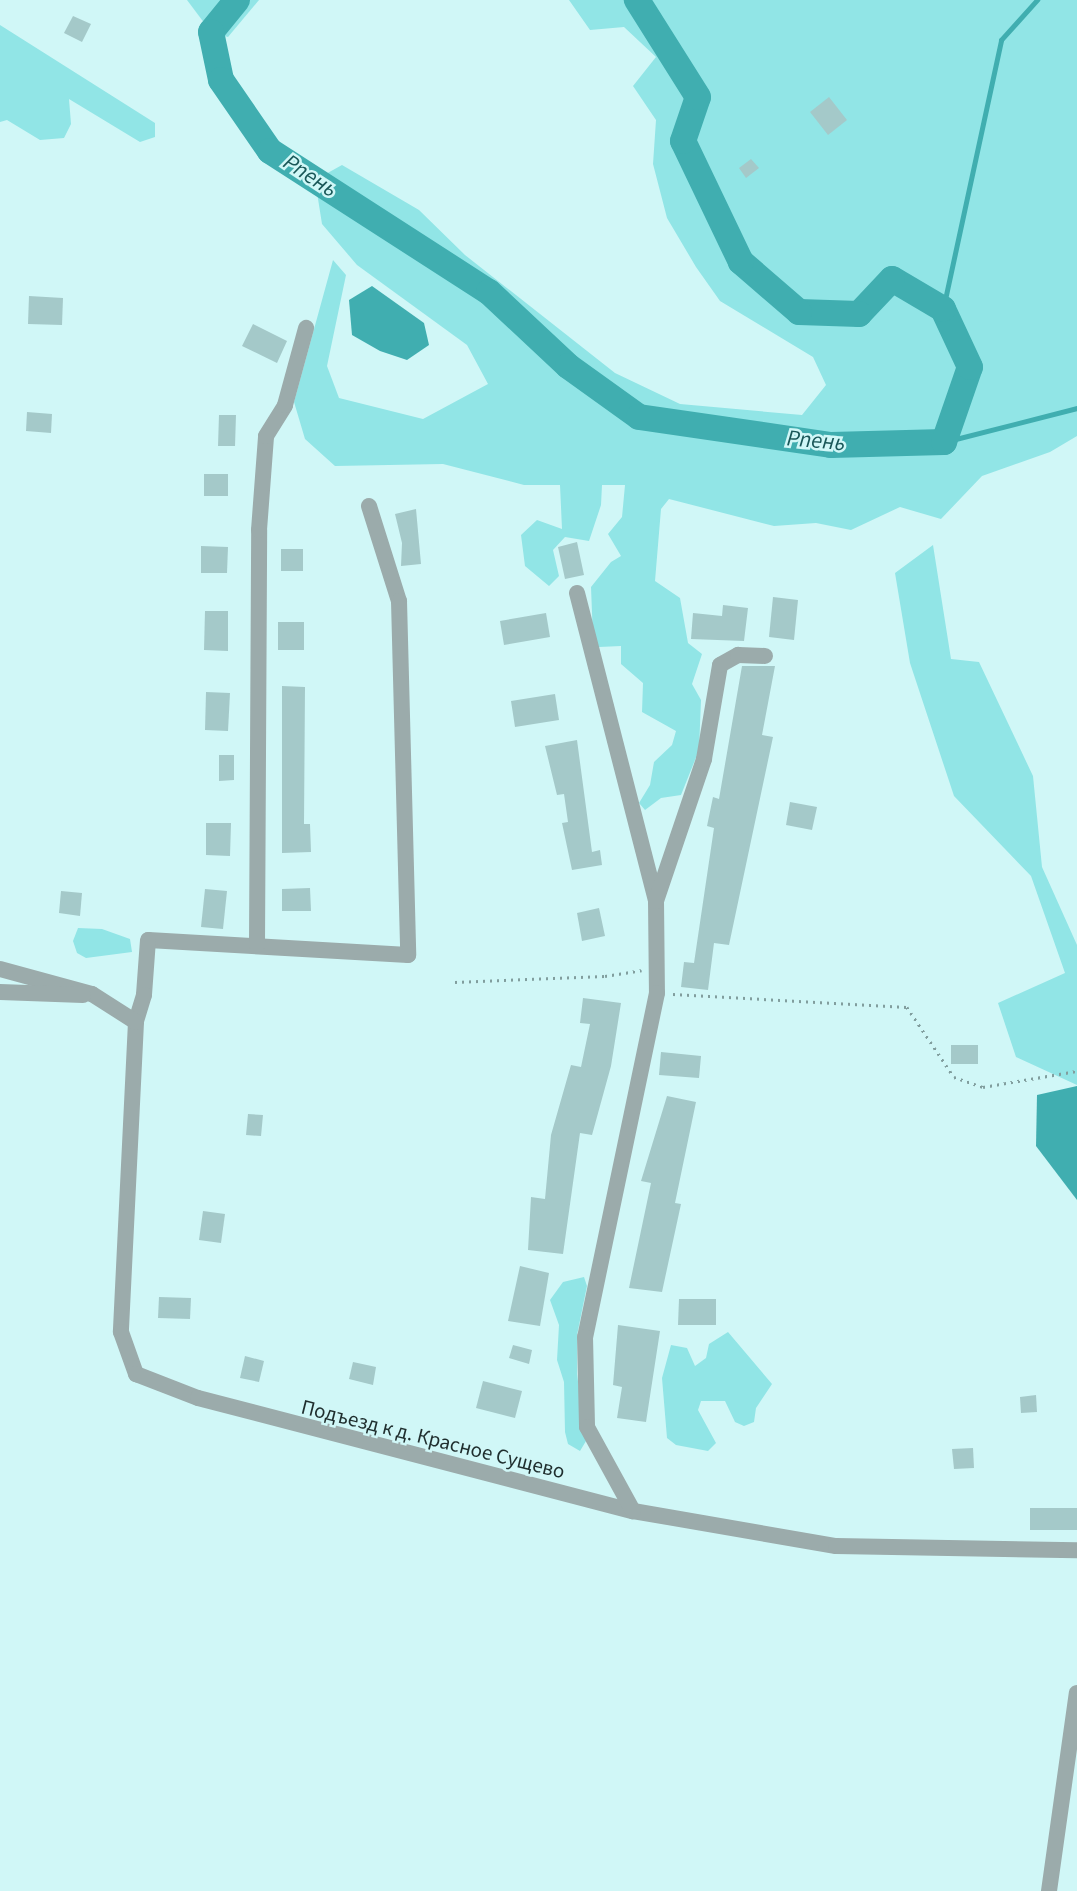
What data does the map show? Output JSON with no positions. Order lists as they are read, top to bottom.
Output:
{
  "streets": {
    "street": ["Подъезд к д. Красное Сущево"]
  },
  "water": ["Рпень"]
}
